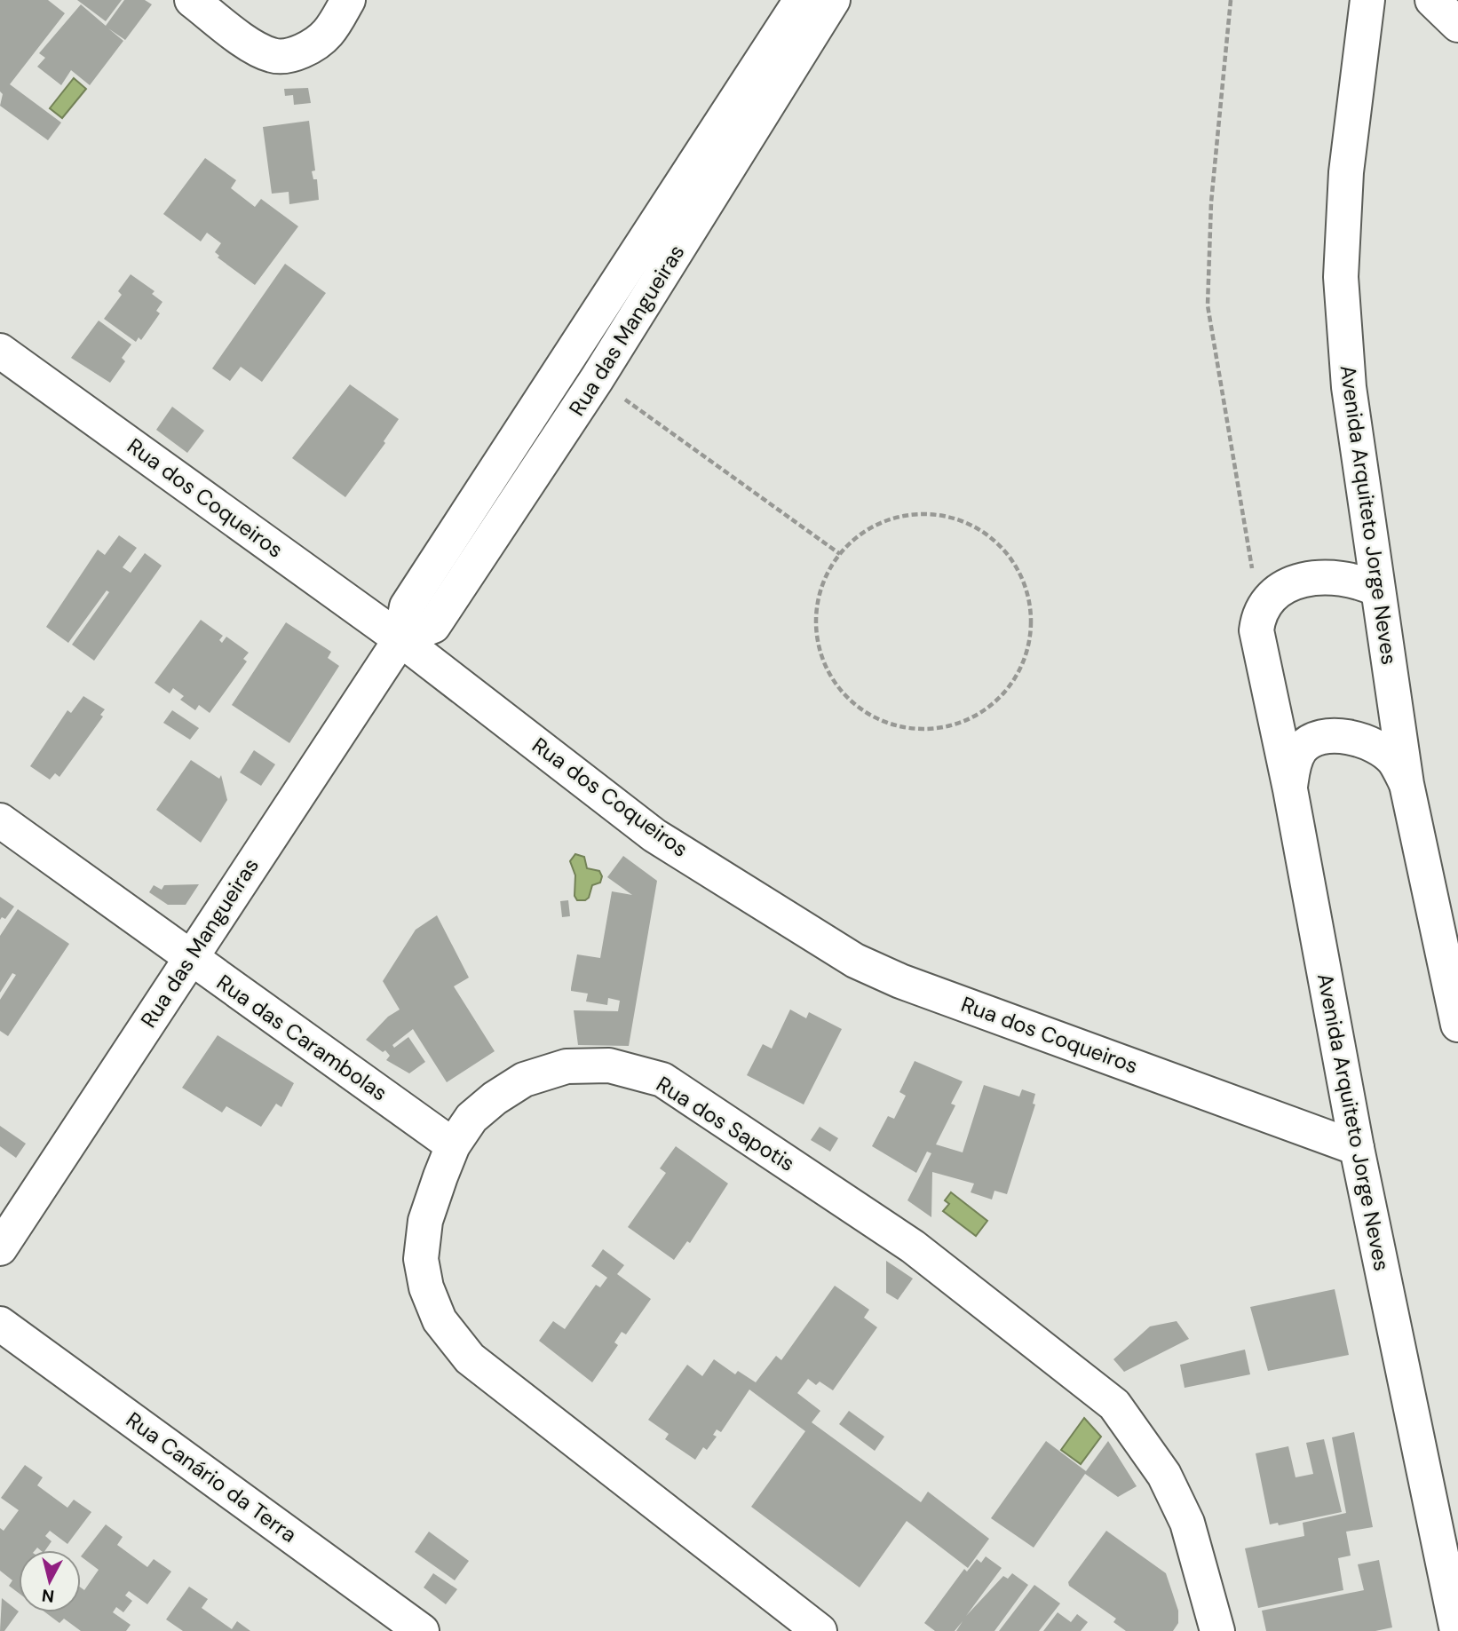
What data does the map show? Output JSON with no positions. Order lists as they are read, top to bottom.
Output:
{
  "streets": {
    "street": [
      "Rua das Mangueiras",
      "Rua dos Coqueiros",
      "Avenida Arquiteto Jorge Neves",
      "Rua das Carambolas",
      "Rua dos Sapotis",
      "Rua Canário da Terra"
    ]
  },
  "crossings": [
    ["Rua das Mangueiras", "Rua dos Coqueiros"],
    ["Rua das Mangueiras", "Rua das Carambolas"],
    ["Rua dos Coqueiros", "Avenida Arquiteto Jorge Neves"],
    ["Rua das Carambolas", "Rua dos Sapotis"]
  ],
  "north": "bottom"
}
